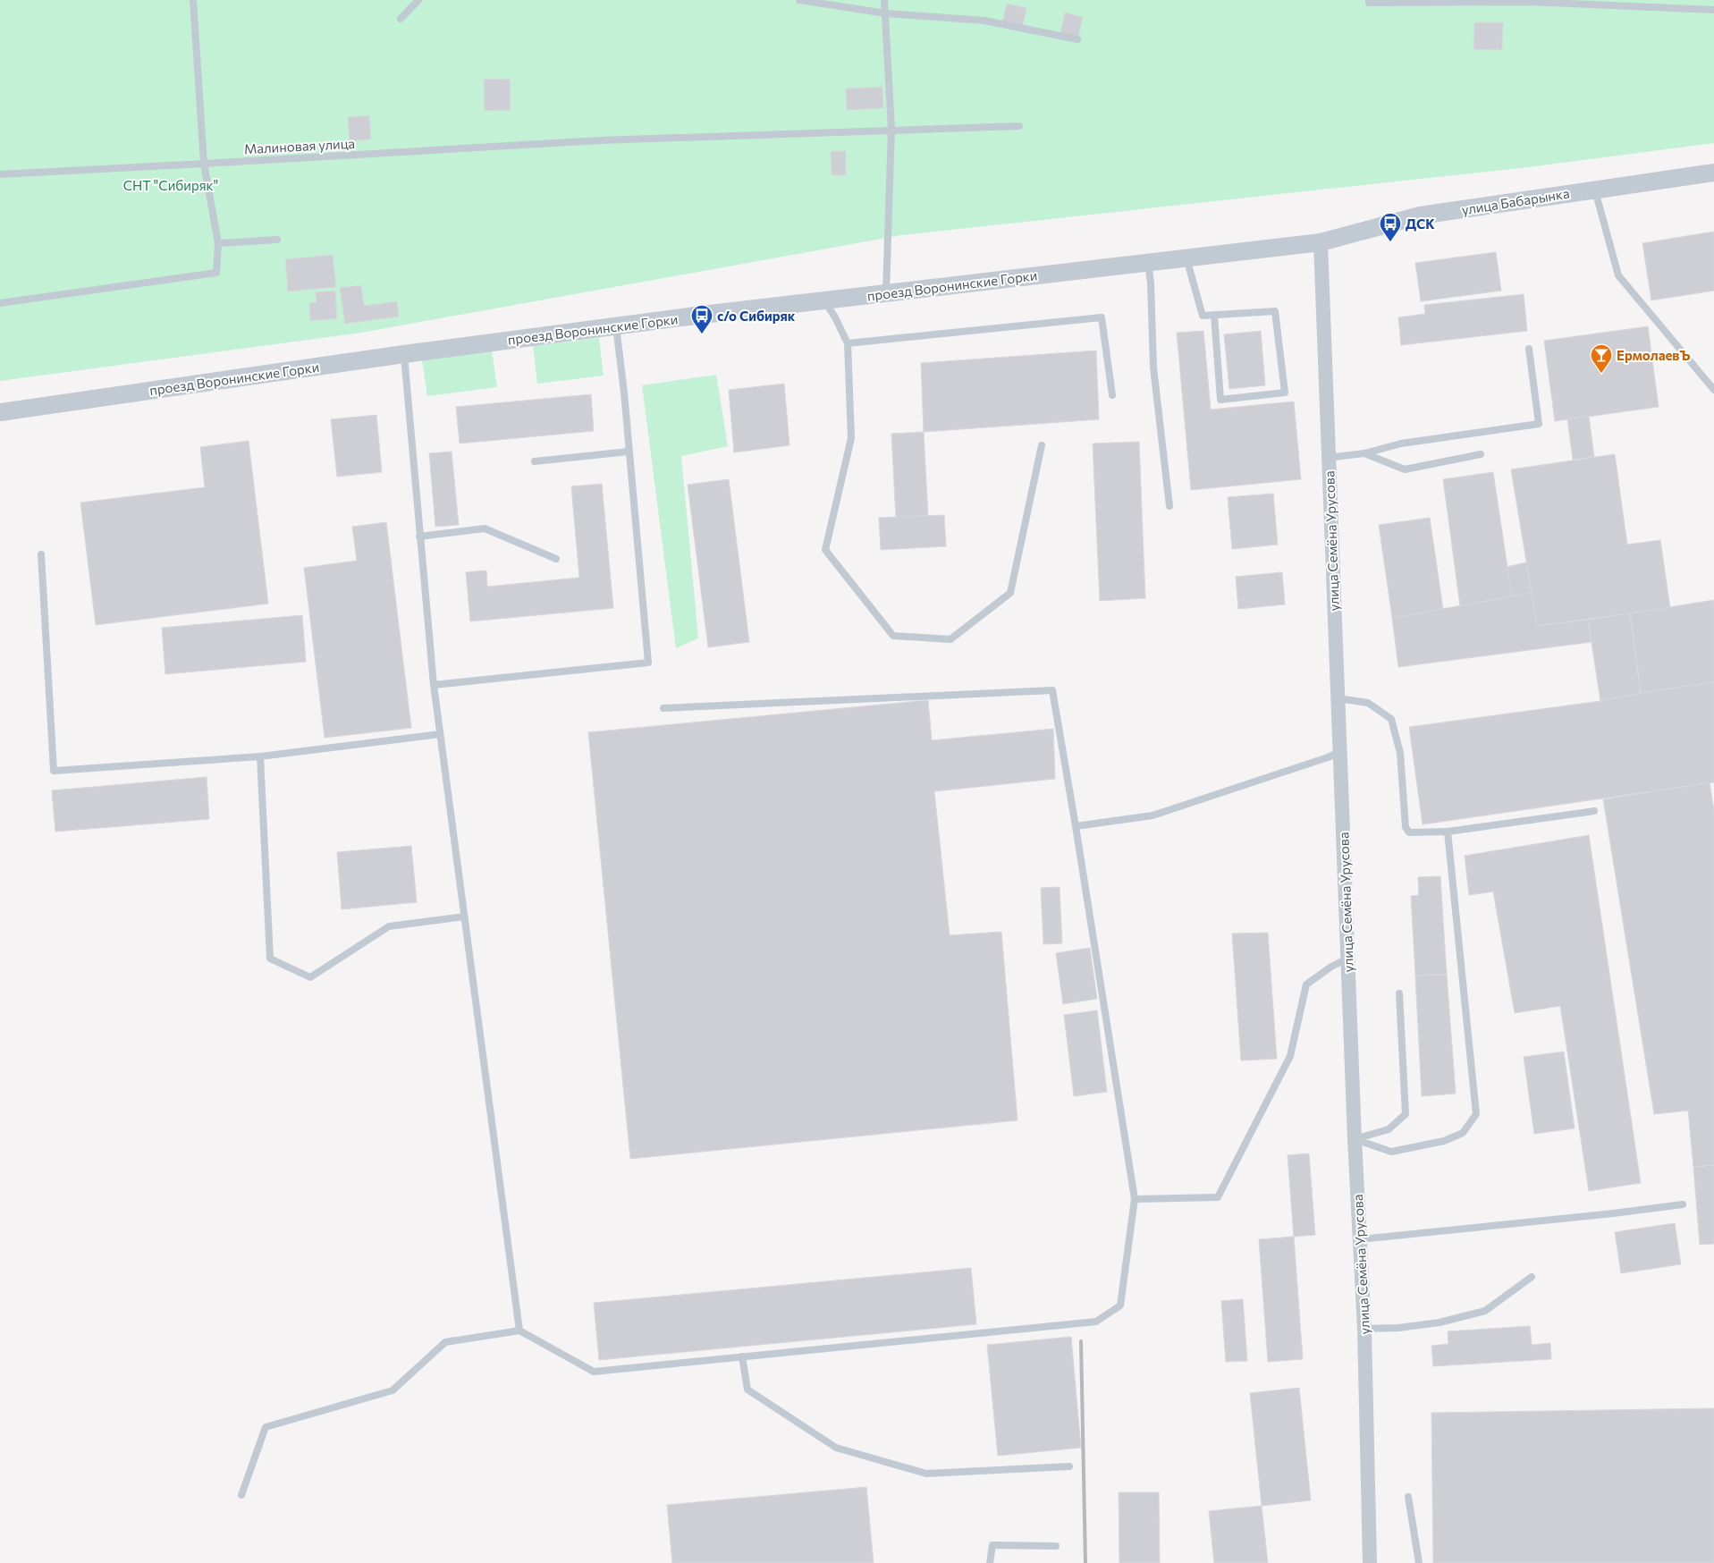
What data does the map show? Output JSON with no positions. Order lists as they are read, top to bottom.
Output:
{
  "streets": {
    "street": ["улица Бабарынка", "проезд Воронинские Горки", "улица Семёна Урусова"],
    "lane": ["Малиновая улица"]
  },
  "crossings": [
    ["улица Бабарынка", "проезд Воронинские Горки"],
    ["улица Бабарынка", "улица Семёна Урусова"],
    ["проезд Воронинские Горки", "улица Семёна Урусова"]
  ],
  "parks": ["СНТ \"Сибиряк\""],
  "places": {
    "bus stop": ["ДСК", "с/о Сибиряк"],
    "bar": ["ЕрмолаевЪ"]
  }
}
